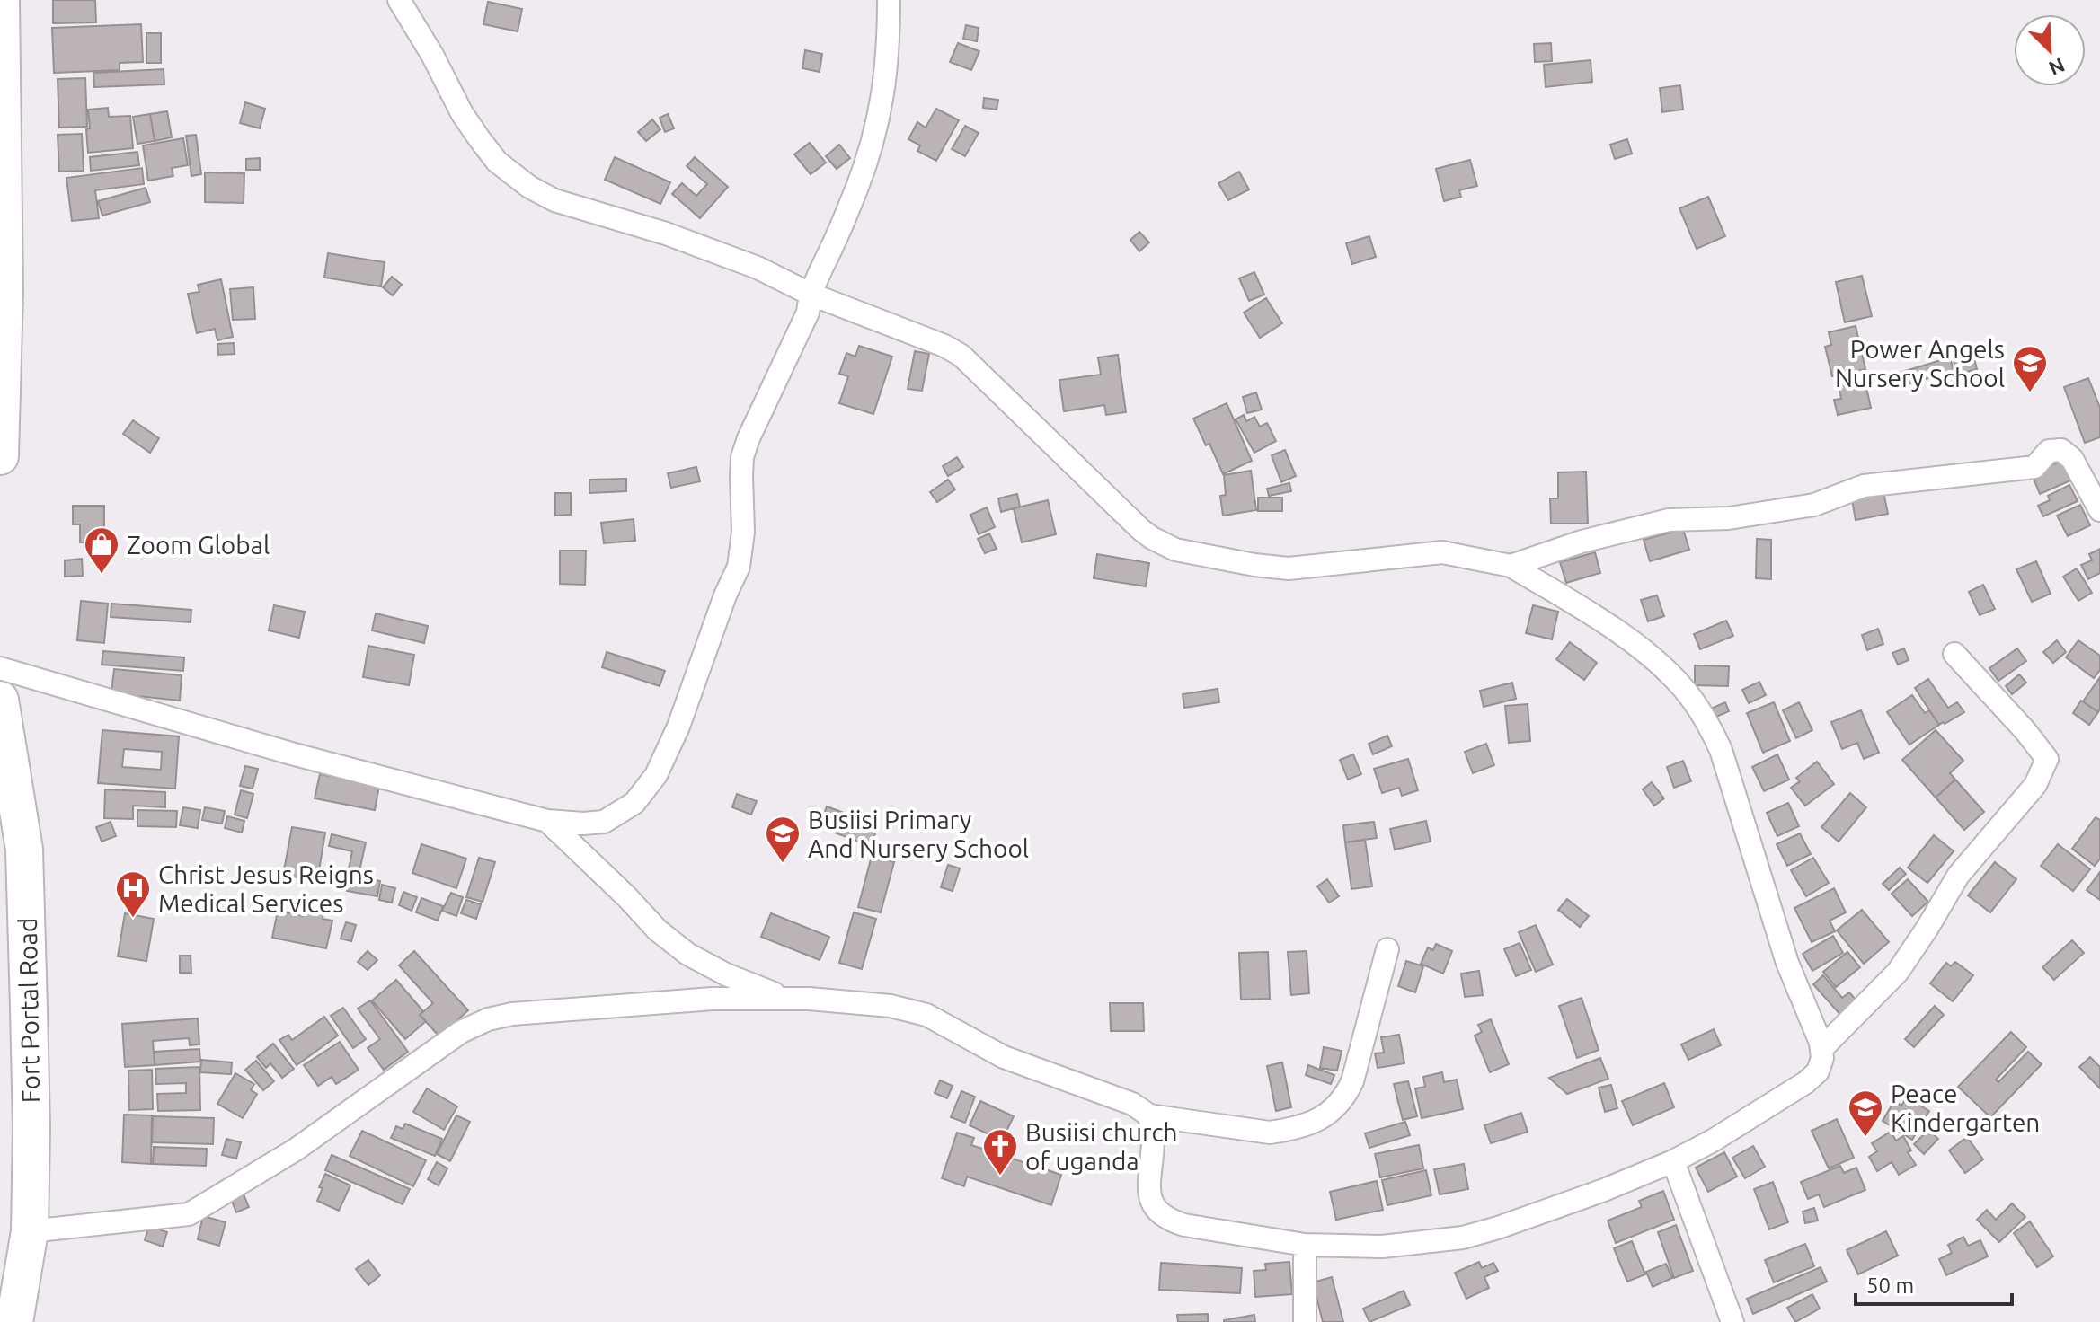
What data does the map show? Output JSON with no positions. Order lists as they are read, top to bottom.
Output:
{
  "streets": {
    "main road": ["Fort Portal Road"]
  },
  "places": {
    "school or university": ["Power Angels Nursery School", "Busiisi Primary And Nursery School", "Peace Kindergarten"],
    "shop": ["Zoom Global"],
    "hospital": ["Christ Jesus Reigns Medical Services"],
    "church": ["Busiisi church of uganda"]
  },
  "scale_bar": "50 m",
  "north": "bottom right"
}
